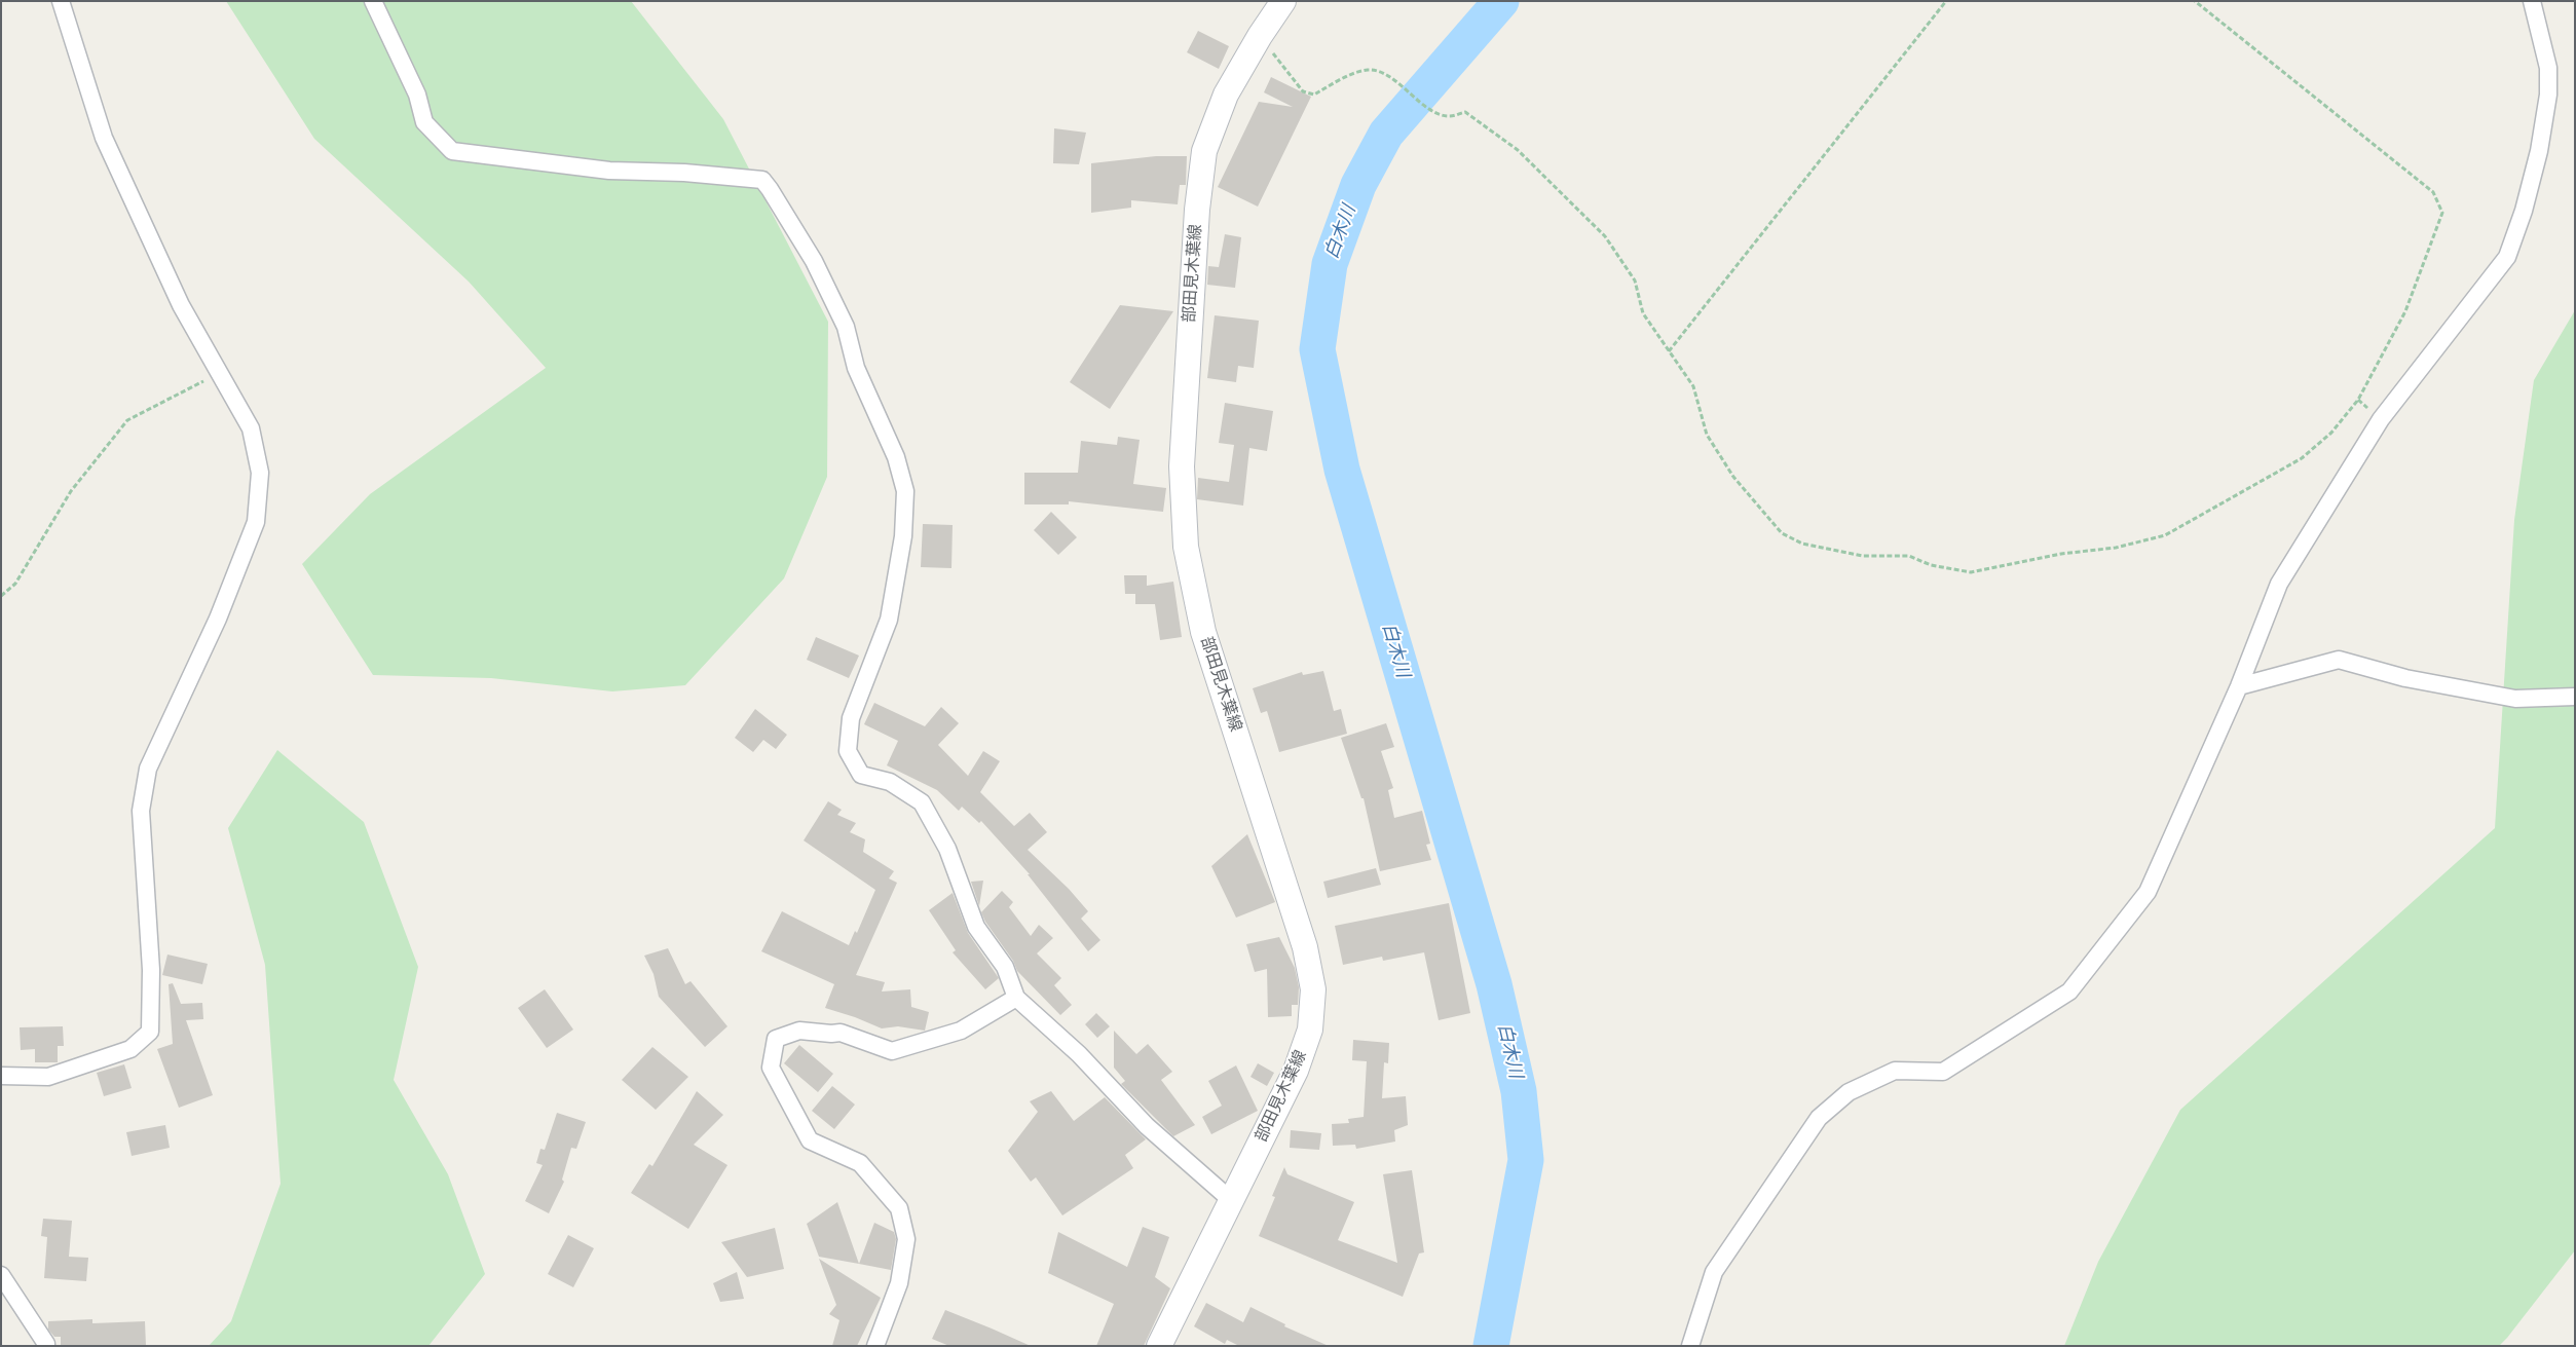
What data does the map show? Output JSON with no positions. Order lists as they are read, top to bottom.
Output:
{
  "streets": {
    "main road": ["部田見木葉線"]
  },
  "water": ["白木川"]
}
